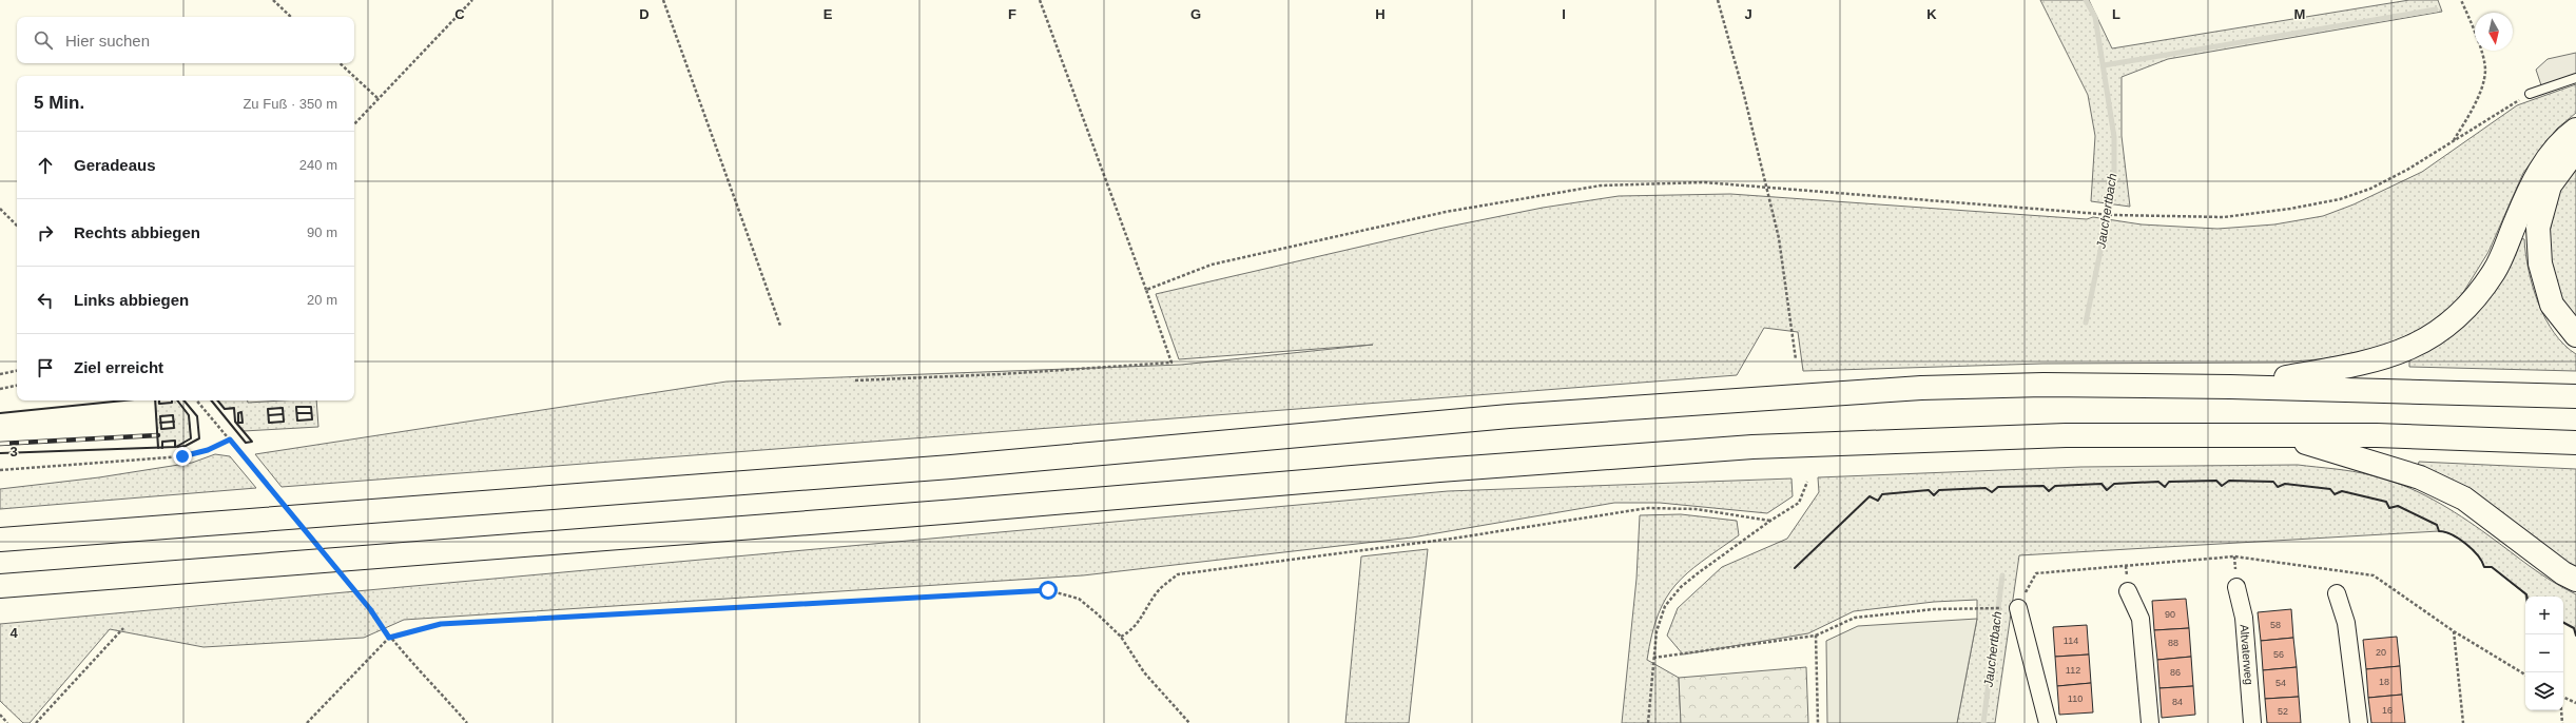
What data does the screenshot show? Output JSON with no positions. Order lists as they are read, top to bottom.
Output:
{
  "streets": {
    "street": ["Altvaterweg"]
  },
  "water": ["Jauchertbach"],
  "house_numbers": [
    "90",
    "58",
    "114",
    "88",
    "20",
    "56",
    "112",
    "86",
    "18",
    "54",
    "110",
    "84",
    "16",
    "52"
  ],
  "north": "bottom",
  "page": {
    "search": "Hier suchen",
    "heading": ["5 Min.", "Zu Fuß · 350 m"],
    "list": [
      ["Geradeaus", "240 m"],
      ["Rechts abbiegen", "90 m"],
      ["Links abbiegen", "20 m"],
      "Ziel erreicht"
    ],
    "map_buttons": ["+", "−"]
  },
  "grid": {
    "columns": [
      "C",
      "D",
      "E",
      "F",
      "G",
      "H",
      "I",
      "J",
      "K",
      "L",
      "M"
    ],
    "rows": ["3", "4"]
  }
}
